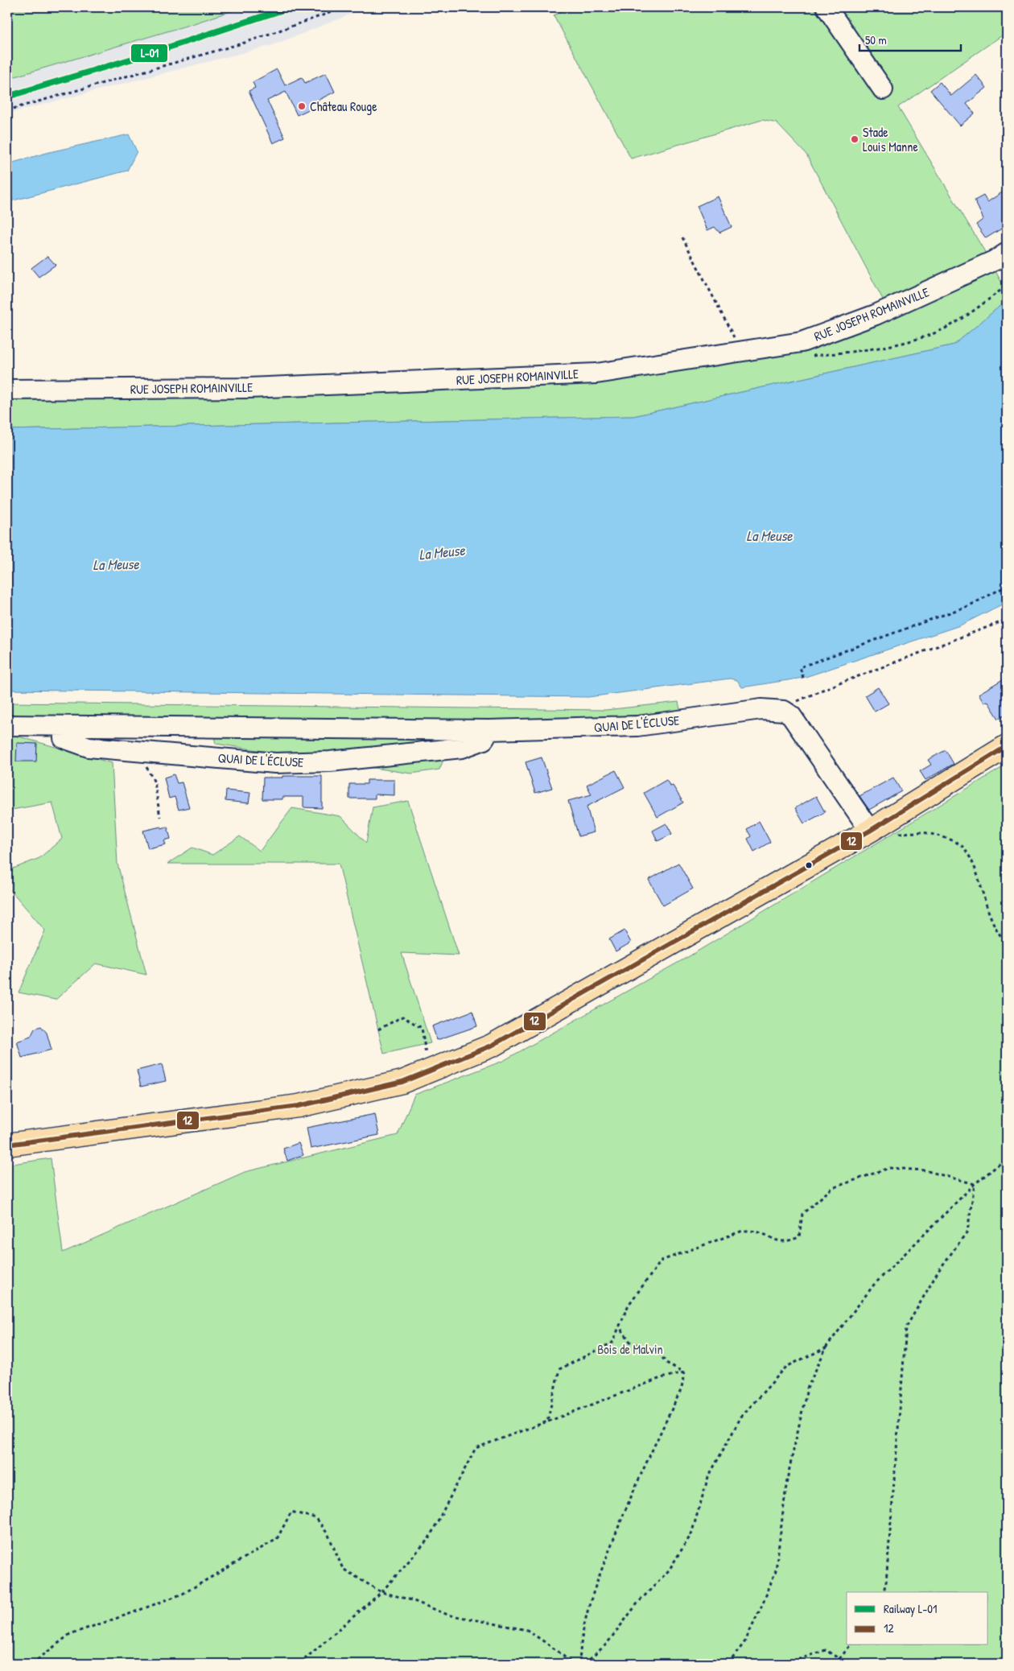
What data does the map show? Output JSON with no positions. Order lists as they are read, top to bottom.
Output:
{
  "streets": {
    "street": ["RUE JOSEPH ROMAINVILLE", "QUAI DE L'ÉCLUSE"]
  },
  "water": ["La Meuse"],
  "parks": ["Bois de Malvin"],
  "places": ["Château Rouge", "Stade Louis Manne"],
  "lines": ["rail line L-01", "transit line 12"],
  "legend": ["Railway L-01", "12"],
  "scale_bar": "50 m"
}
